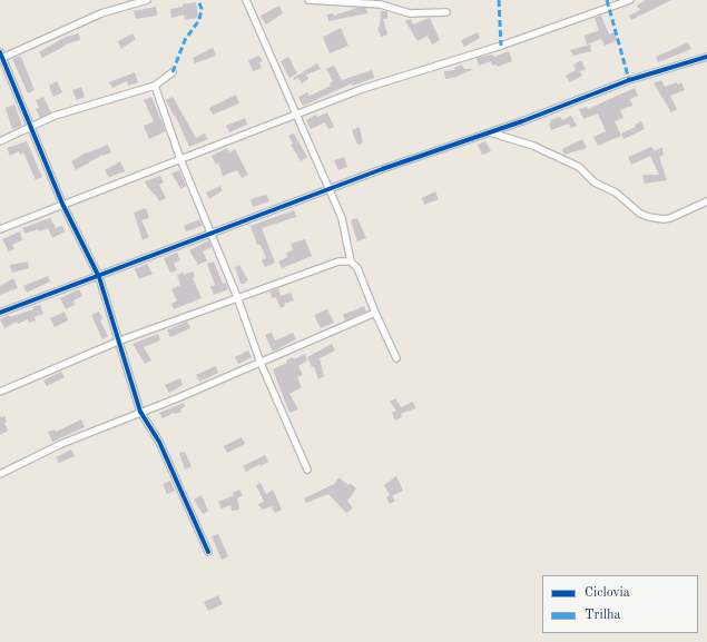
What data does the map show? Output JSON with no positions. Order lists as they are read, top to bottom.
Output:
{
  "legend": ["Ciclovia", "Trilha"]
}
